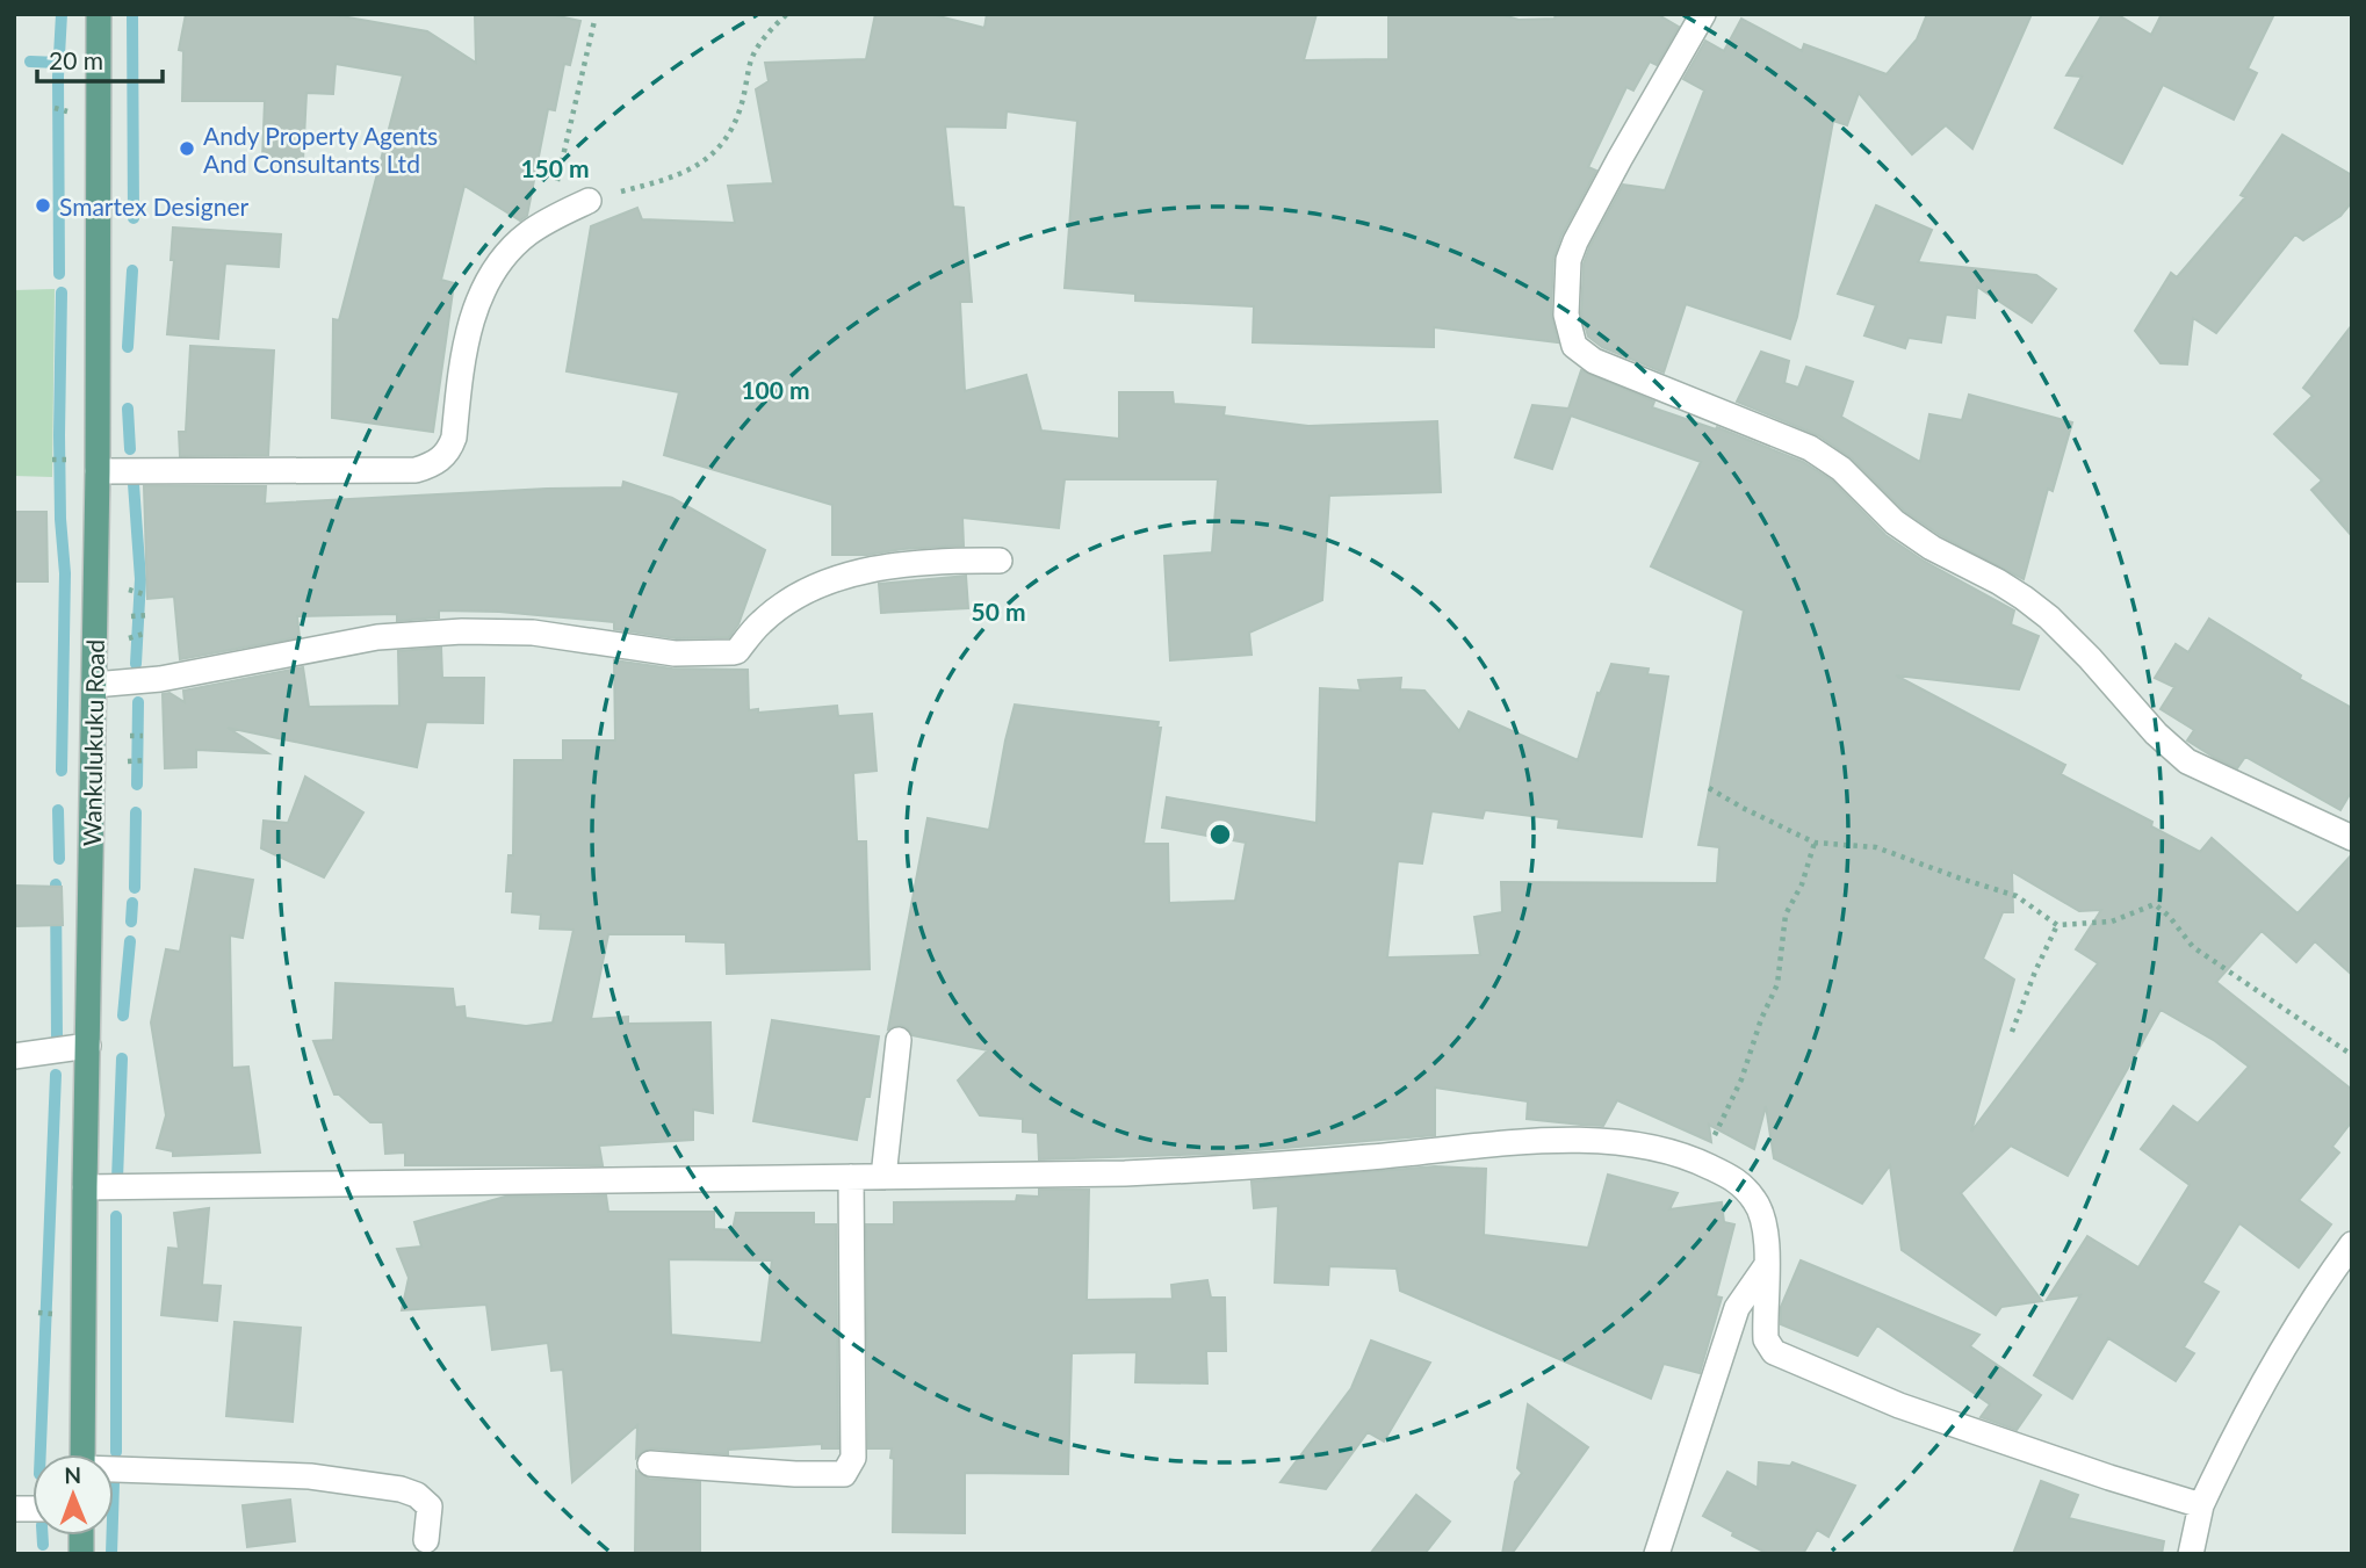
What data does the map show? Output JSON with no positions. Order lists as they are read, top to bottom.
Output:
{
  "streets": {
    "main road": ["Wankulukuku Road"]
  },
  "places": ["Andy Property Agents And Consultants Ltd", "Smartex Designer"],
  "scale_bar": "20 m",
  "north": "top",
  "rings": ["150 m", "100 m", "50 m"]
}
